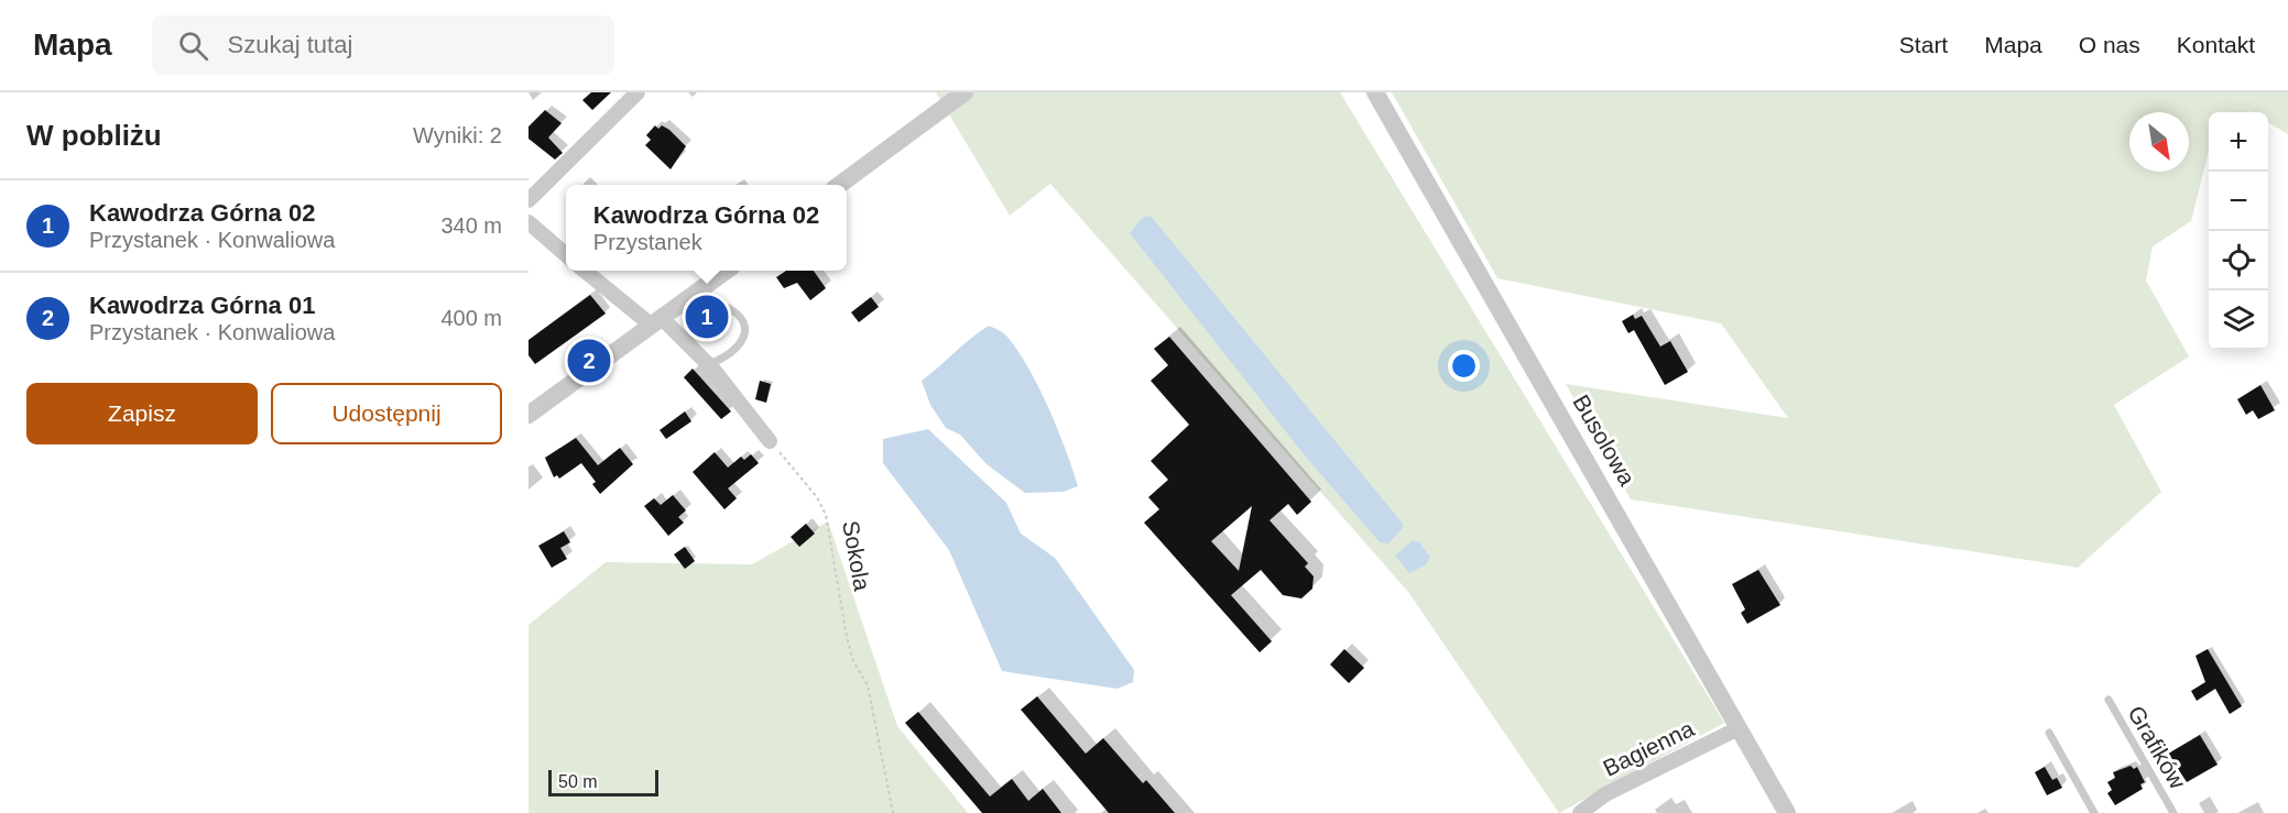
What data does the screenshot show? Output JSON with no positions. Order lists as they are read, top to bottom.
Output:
{
  "streets": {
    "street": ["Busolowa", "Bagienna"],
    "lane": ["Grafików"],
    "path": ["Sokola"]
  },
  "crossings": [
    ["Busolowa", "Bagienna"]
  ],
  "scale_bar": "50 m",
  "north": "bottom right",
  "page": {
    "header": "Mapa",
    "search": "Szukaj tutaj",
    "nav": [
      "Start",
      "Mapa",
      "O nas",
      "Kontakt"
    ],
    "heading": ["W pobliżu", "Wyniki: 2"],
    "map_buttons": ["+", "−"],
    "list": [
      {
        "mark": "1",
        "name": "Kawodrza Górna 02",
        "note": "Przystanek · Konwaliowa",
        "value": "340 m"
      },
      {
        "mark": "2",
        "name": "Kawodrza Górna 01",
        "note": "Przystanek · Konwaliowa",
        "value": "400 m"
      }
    ],
    "popup": ["Kawodrza Górna 02", "Przystanek"],
    "pins": ["1", "2"],
    "buttons": ["Zapisz", "Udostępnij"],
    "scale": "50 m"
  }
}
